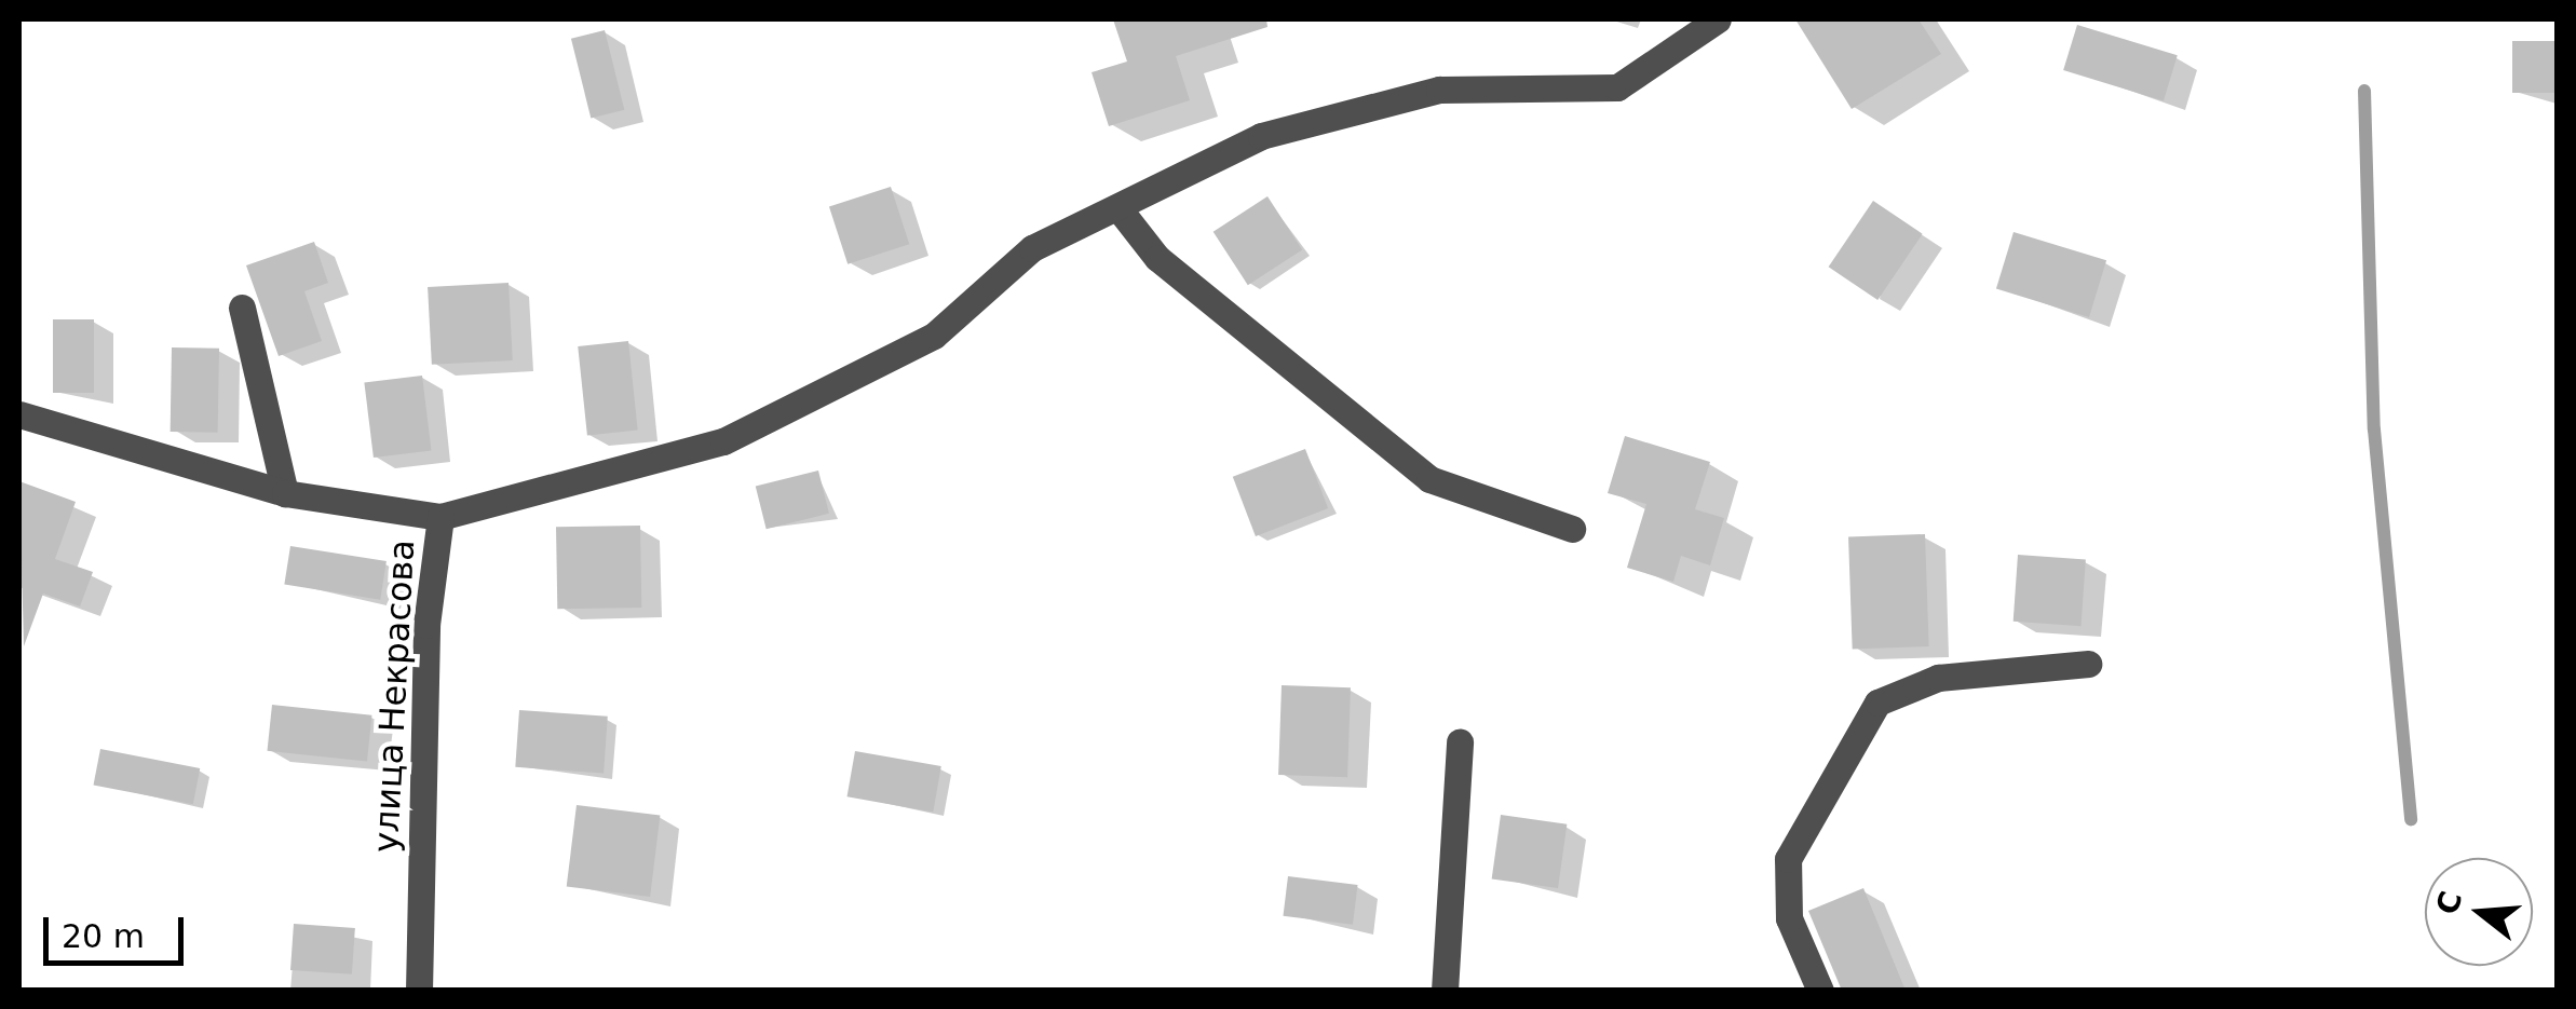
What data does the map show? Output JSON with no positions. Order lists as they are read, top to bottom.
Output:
{
  "streets": {
    "street": ["улица Некрасова"]
  },
  "scale_bar": "20 m",
  "north": "left"
}
